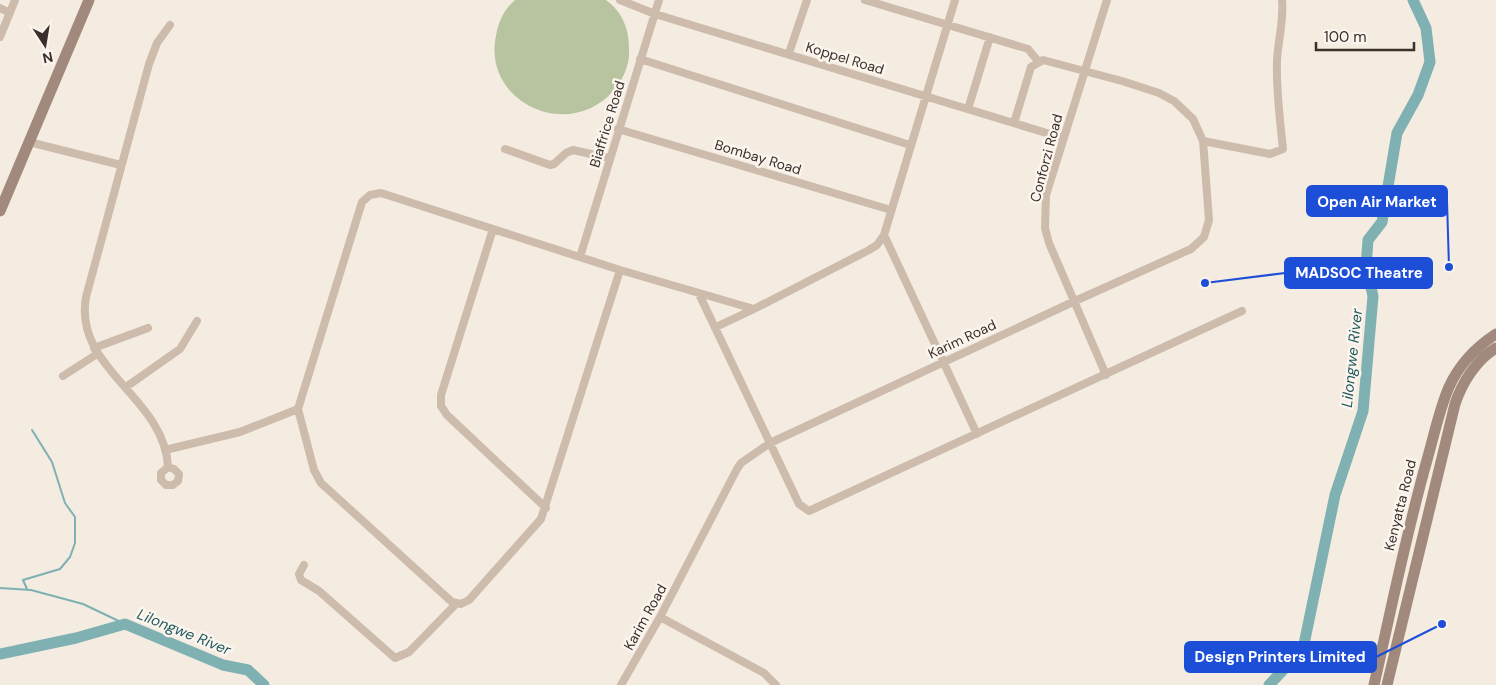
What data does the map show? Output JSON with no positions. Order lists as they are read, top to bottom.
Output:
{
  "streets": {
    "main road": ["Kenyatta Road"],
    "street": [
      "Koppel Road",
      "Biaffrice Road",
      "Bombay Road",
      "Conforzi Road",
      "Karim Road"
    ]
  },
  "crossings": [
    ["Koppel Road", "Biaffrice Road"],
    ["Koppel Road", "Conforzi Road"],
    ["Biaffrice Road", "Bombay Road"],
    ["Conforzi Road", "Karim Road"]
  ],
  "water": ["Lilongwe River"],
  "places": ["Open Air Market", "MADSOC Theatre", "Design Printers Limited"],
  "scale_bar": "100 m",
  "north": "bottom"
}
